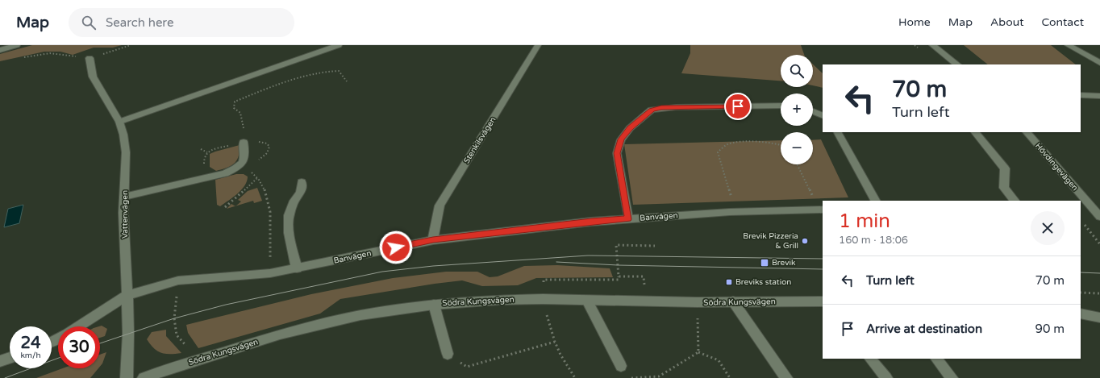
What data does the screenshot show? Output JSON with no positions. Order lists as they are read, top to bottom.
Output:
{
  "streets": {
    "street": [
      "Stenkilsvägen",
      "Hövdingevägen",
      "Vattenvägen",
      "Banvägen",
      "Södra Kungsvägen"
    ]
  },
  "crossings": [
    ["Stenkilsvägen", "Banvägen"],
    ["Vattenvägen", "Banvägen"]
  ],
  "places": {
    "other": ["Brevik Pizzeria & Grill"],
    "transit": ["Brevik", "Breviks station"]
  },
  "page": {
    "header": "Map",
    "search": "Search here",
    "nav": [
      "Home",
      "Map",
      "About",
      "Contact"
    ],
    "map_buttons": ["+", "−"],
    "turn": ["70 m", "Turn left"],
    "heading": ["1 min", "160 m · 18:06"],
    "list": [
      {
        "name": "Turn left",
        "value": "70 m"
      },
      {
        "name": "Arrive at destination",
        "value": "90 m"
      }
    ],
    "speed": "24 km/h",
    "limit": "30"
  }
}
